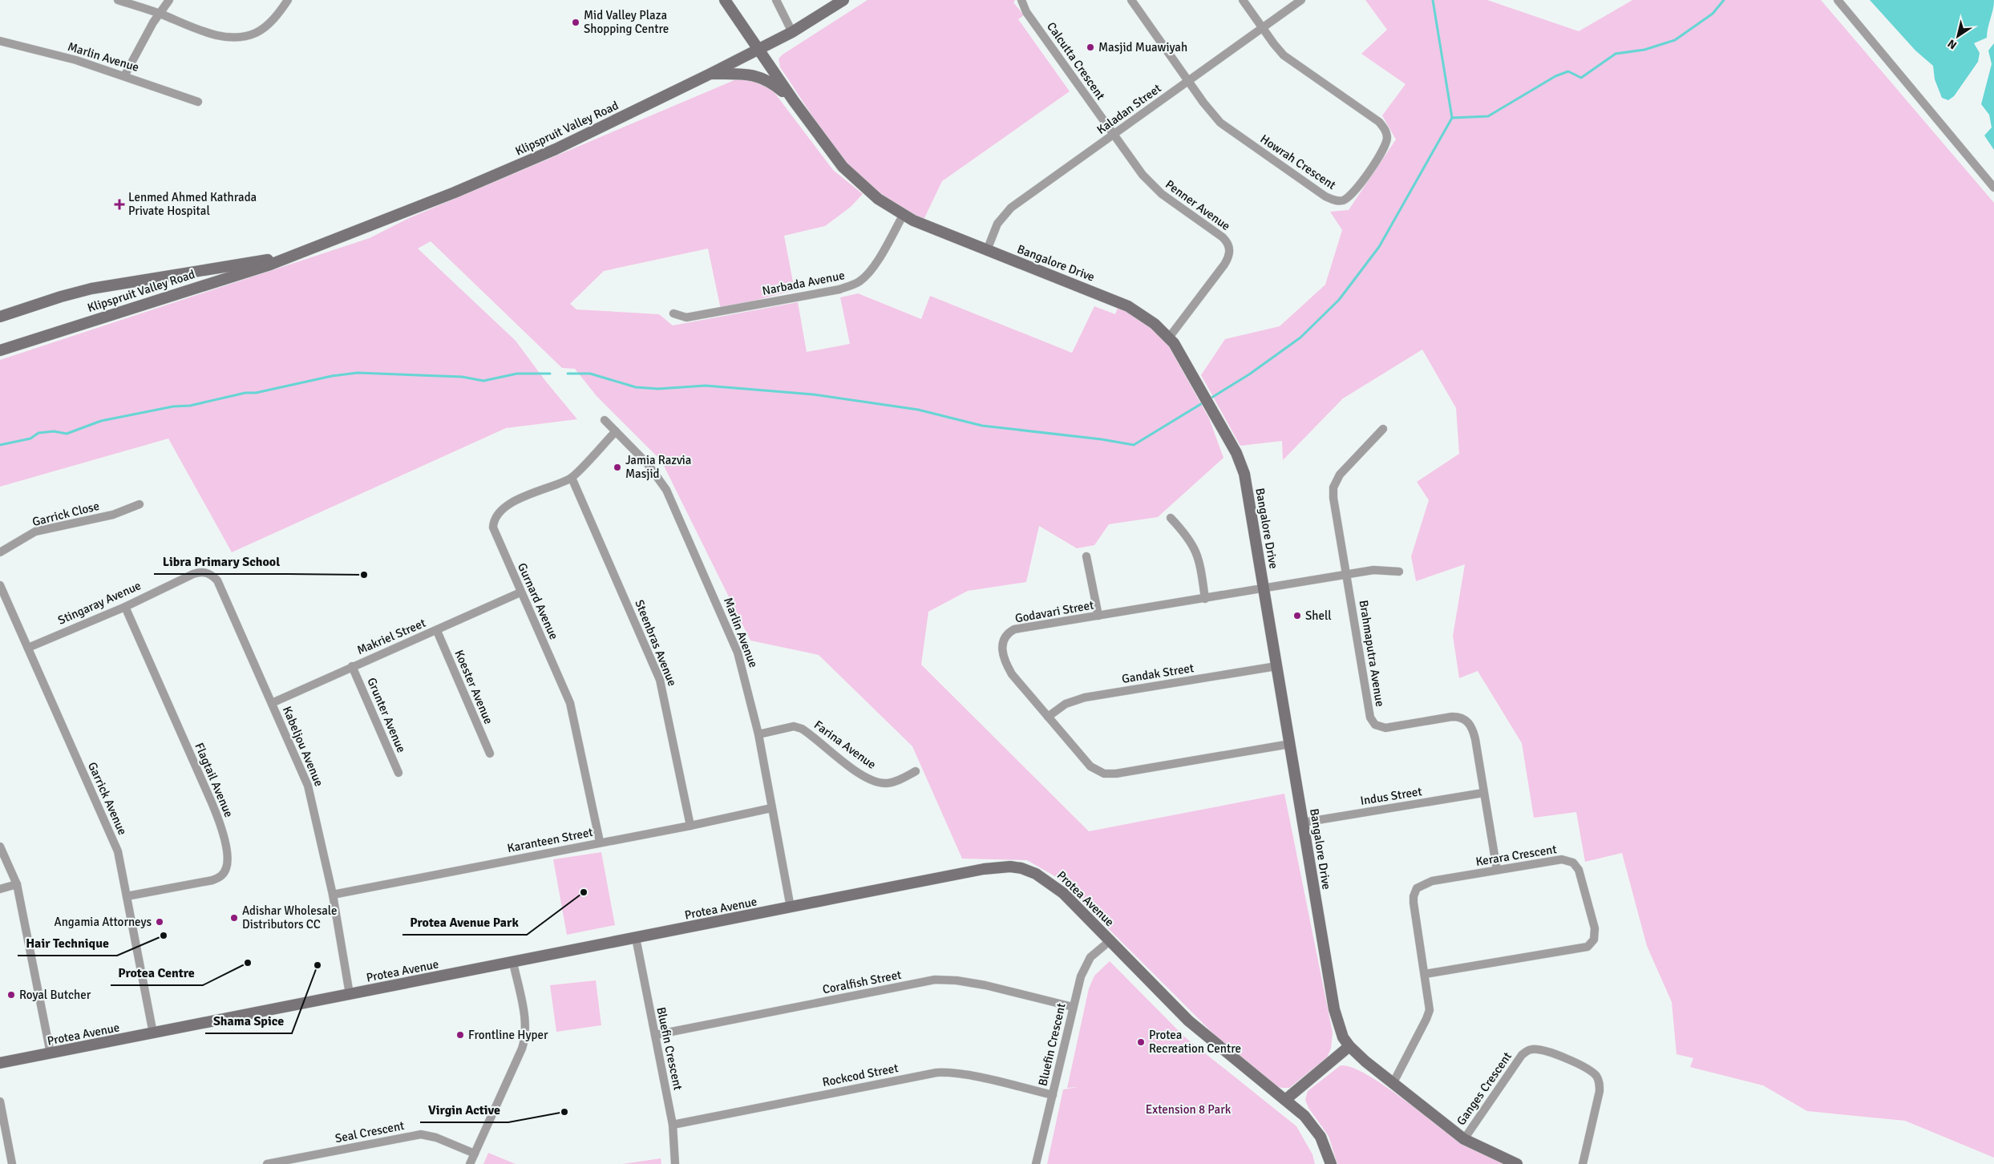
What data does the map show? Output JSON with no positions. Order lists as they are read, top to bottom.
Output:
{
  "streets": {
    "street": [
      "Marlin Avenue",
      "Calcutta Crescent",
      "Kaladan Street",
      "Klipspruit Valley Road",
      "Howrah Crescent",
      "Penner Avenue",
      "Bangalore Drive",
      "Narbada Avenue",
      "Garrick Close",
      "Gurnard Avenue",
      "Stingaray Avenue",
      "Godavari Street",
      "Makriel Street",
      "Steenbras Avenue",
      "Brahmaputra Avenue",
      "Gandak Street",
      "Koester Avenue",
      "Grunter Avenue",
      "Farina Avenue",
      "Kabeljou Avenue",
      "Flagtail Avenue",
      "Indus Street",
      "Garrick Avenue",
      "Karanteen Street",
      "Kerara Crescent",
      "Protea Avenue",
      "Coralfish Street",
      "Bluefin Crescent",
      "Rockcod Street",
      "Ganges Crescent",
      "Seal Crescent"
    ]
  },
  "crossings": [
    ["Marlin Avenue", "Gurnard Avenue"],
    ["Marlin Avenue", "Farina Avenue"],
    ["Marlin Avenue", "Karanteen Street"],
    ["Marlin Avenue", "Protea Avenue"],
    ["Calcutta Crescent", "Kaladan Street"],
    ["Calcutta Crescent", "Penner Avenue"],
    ["Kaladan Street", "Howrah Crescent"],
    ["Kaladan Street", "Penner Avenue"],
    ["Kaladan Street", "Bangalore Drive"],
    ["Klipspruit Valley Road", "Bangalore Drive"],
    ["Penner Avenue", "Bangalore Drive"],
    ["Bangalore Drive", "Narbada Avenue"],
    ["Bangalore Drive", "Godavari Street"],
    ["Bangalore Drive", "Gandak Street"],
    ["Bangalore Drive", "Indus Street"],
    ["Bangalore Drive", "Ganges Crescent"],
    ["Gurnard Avenue", "Makriel Street"],
    ["Gurnard Avenue", "Steenbras Avenue"],
    ["Gurnard Avenue", "Karanteen Street"],
    ["Stingaray Avenue", "Kabeljou Avenue"],
    ["Stingaray Avenue", "Flagtail Avenue"],
    ["Stingaray Avenue", "Garrick Avenue"],
    ["Godavari Street", "Brahmaputra Avenue"],
    ["Godavari Street", "Gandak Street"],
    ["Makriel Street", "Koester Avenue"],
    ["Makriel Street", "Grunter Avenue"],
    ["Makriel Street", "Kabeljou Avenue"],
    ["Steenbras Avenue", "Karanteen Street"],
    ["Brahmaputra Avenue", "Indus Street"],
    ["Brahmaputra Avenue", "Kerara Crescent"],
    ["Kabeljou Avenue", "Karanteen Street"],
    ["Kabeljou Avenue", "Protea Avenue"],
    ["Flagtail Avenue", "Garrick Avenue"],
    ["Garrick Avenue", "Protea Avenue"],
    ["Protea Avenue", "Bluefin Crescent"],
    ["Coralfish Street", "Bluefin Crescent"],
    ["Bluefin Crescent", "Rockcod Street"]
  ],
  "parks": ["Extension 8 Park"],
  "places": {
    "other": [
      "Mid Valley Plaza Shopping Centre",
      "Masjid Muawiyah",
      "Jamia Razvia Masjid",
      "Libra Primary School",
      "Shell",
      "Protea Avenue Park",
      "Adishar Wholesale Distributors CC",
      "Angamia Attorneys",
      "Hair Technique",
      "Protea Centre",
      "Shama Spice",
      "Royal Butcher",
      "Frontline Hyper",
      "Protea Recreation Centre",
      "Virgin Active"
    ],
    "health": ["Lenmed Ahmed Kathrada Private Hospital"]
  },
  "north": "bottom left"
}
